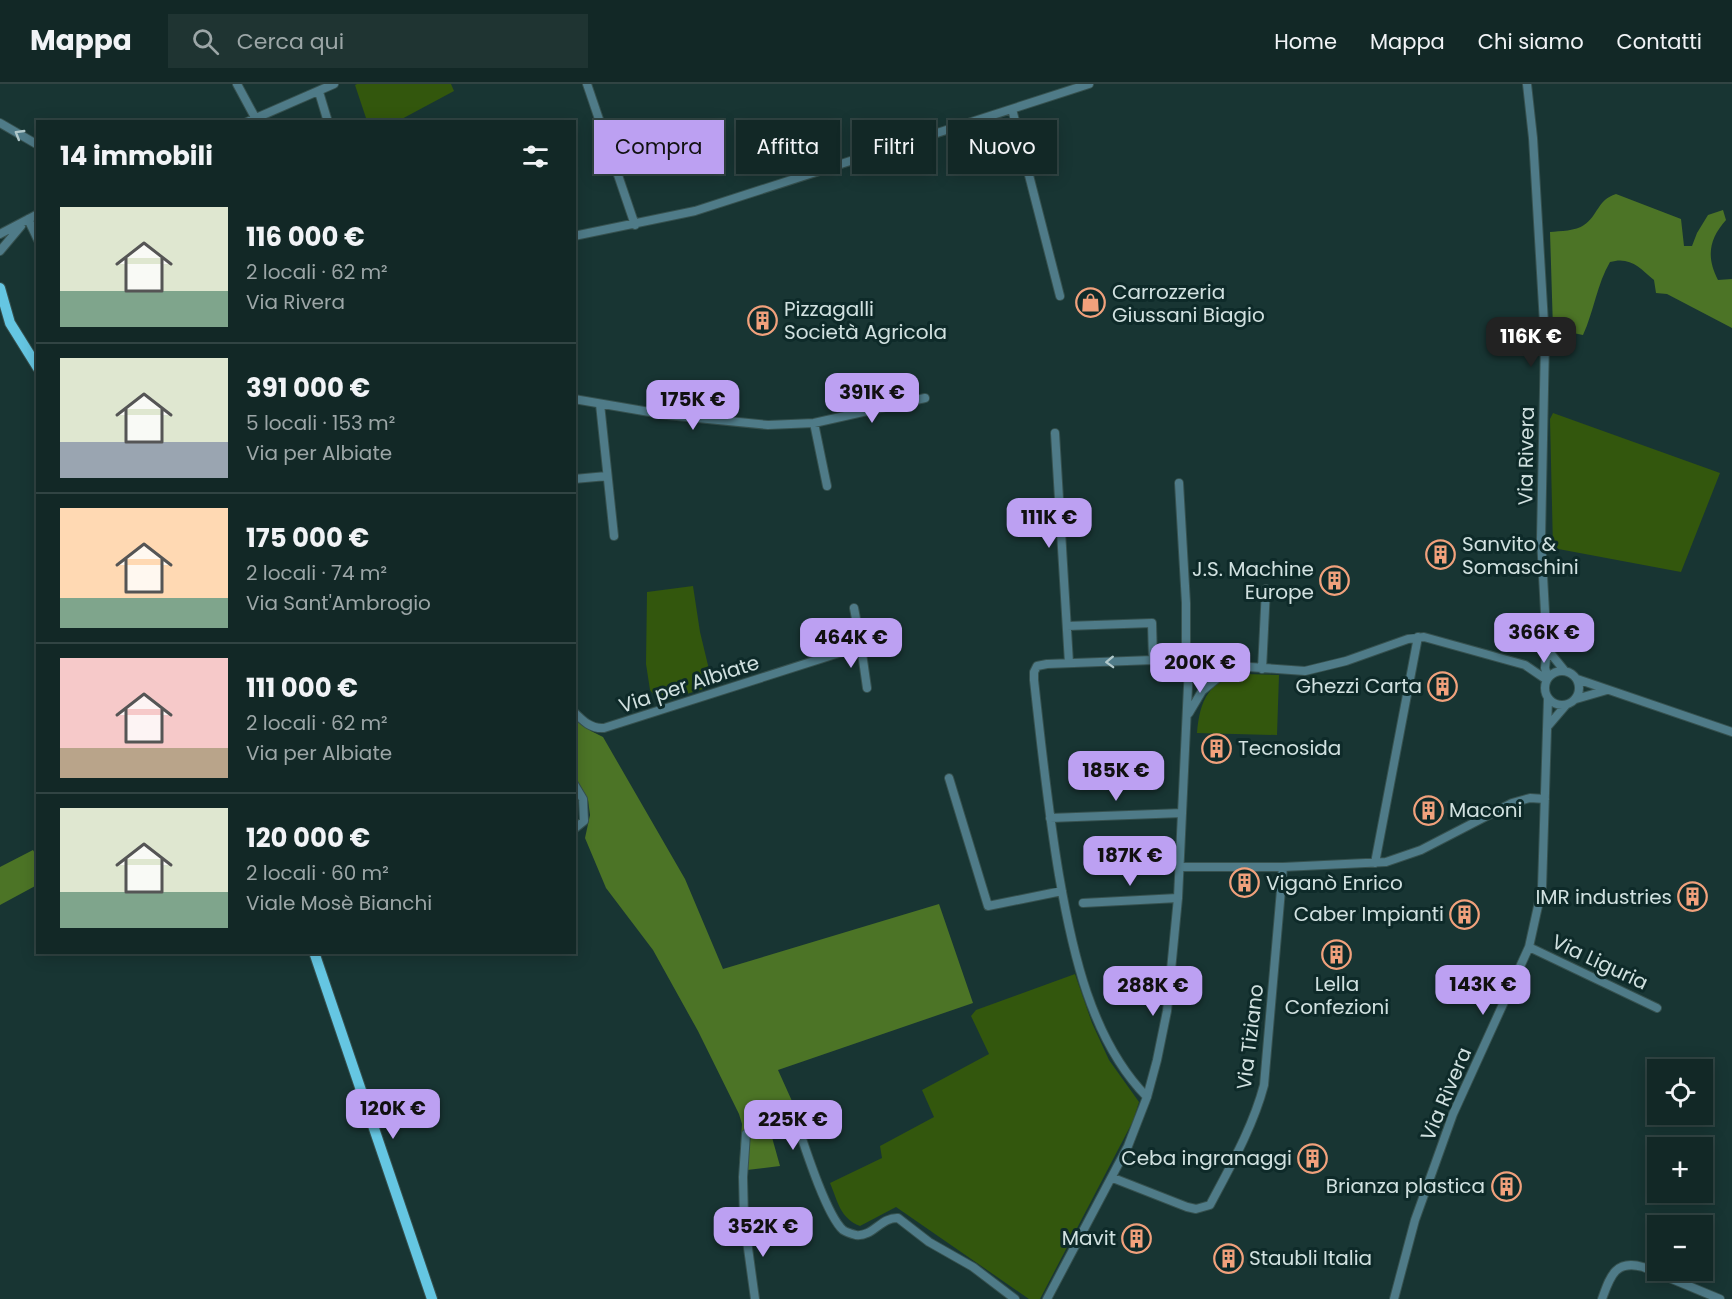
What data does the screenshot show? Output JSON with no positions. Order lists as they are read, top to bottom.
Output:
{
  "streets": {
    "street": [
      "Via Rivera",
      "Via per Albiate",
      "Via Liguria",
      "Via Tiziano"
    ]
  },
  "crossings": [
    ["Via Rivera", "Via Liguria"]
  ],
  "places": {
    "shop": ["Carrozzeria Giussani Biagio"],
    "building": [
      "Pizzagalli Società Agricola",
      "Sanvito & Somaschini",
      "J.S. Machine Europe",
      "Ghezzi Carta",
      "Tecnosida",
      "Maconi",
      "Viganò Enrico",
      "IMR industries",
      "Caber Impianti",
      "Lella Confezioni",
      "Ceba ingranaggi",
      "Brianza plastica",
      "Mavit",
      "Staubli Italia"
    ]
  },
  "page": {
    "header": "Mappa",
    "search": "Cerca qui",
    "nav": [
      "Home",
      "Mappa",
      "Chi siamo",
      "Contatti"
    ],
    "chip": [
      "Compra",
      "Affitta",
      "Filtri",
      "Nuovo"
    ],
    "heading": "14 immobili",
    "list": [
      {
        "name": "116 000 €",
        "note": "2 locali · 62 m² · Via Rivera"
      },
      {
        "name": "391 000 €",
        "note": "5 locali · 153 m² · Via per Albiate"
      },
      {
        "name": "175 000 €",
        "note": "2 locali · 74 m² · Via Sant'Ambrogio"
      },
      {
        "name": "111 000 €",
        "note": "2 locali · 62 m² · Via per Albiate"
      },
      {
        "name": "120 000 €",
        "note": "2 locali · 60 m² · Viale Mosè Bianchi"
      }
    ],
    "price": [
      "116K €",
      "391K €",
      "175K €",
      "111K €",
      "366K €",
      "464K €",
      "200K €",
      "185K €",
      "187K €",
      "143K €",
      "288K €",
      "120K €",
      "225K €",
      "352K €"
    ],
    "map_buttons": ["+", "−"]
  }
}
